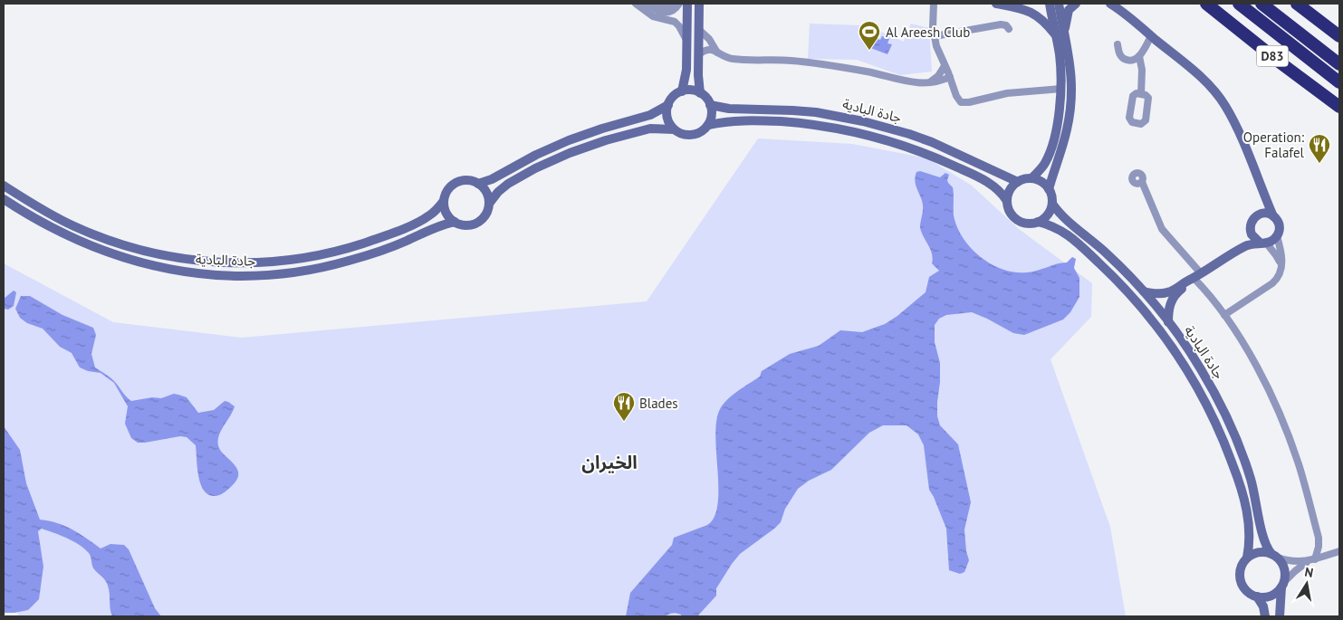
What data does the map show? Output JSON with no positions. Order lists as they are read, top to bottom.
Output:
{
  "streets": {
    "highway": ["D83"],
    "street": ["جادة البادية"]
  },
  "districts": ["الخيران"],
  "places": {
    "sports": ["Al Areesh Club"],
    "restaurant": ["Operation: Falafel", "Blades"]
  },
  "north": "top"
}
